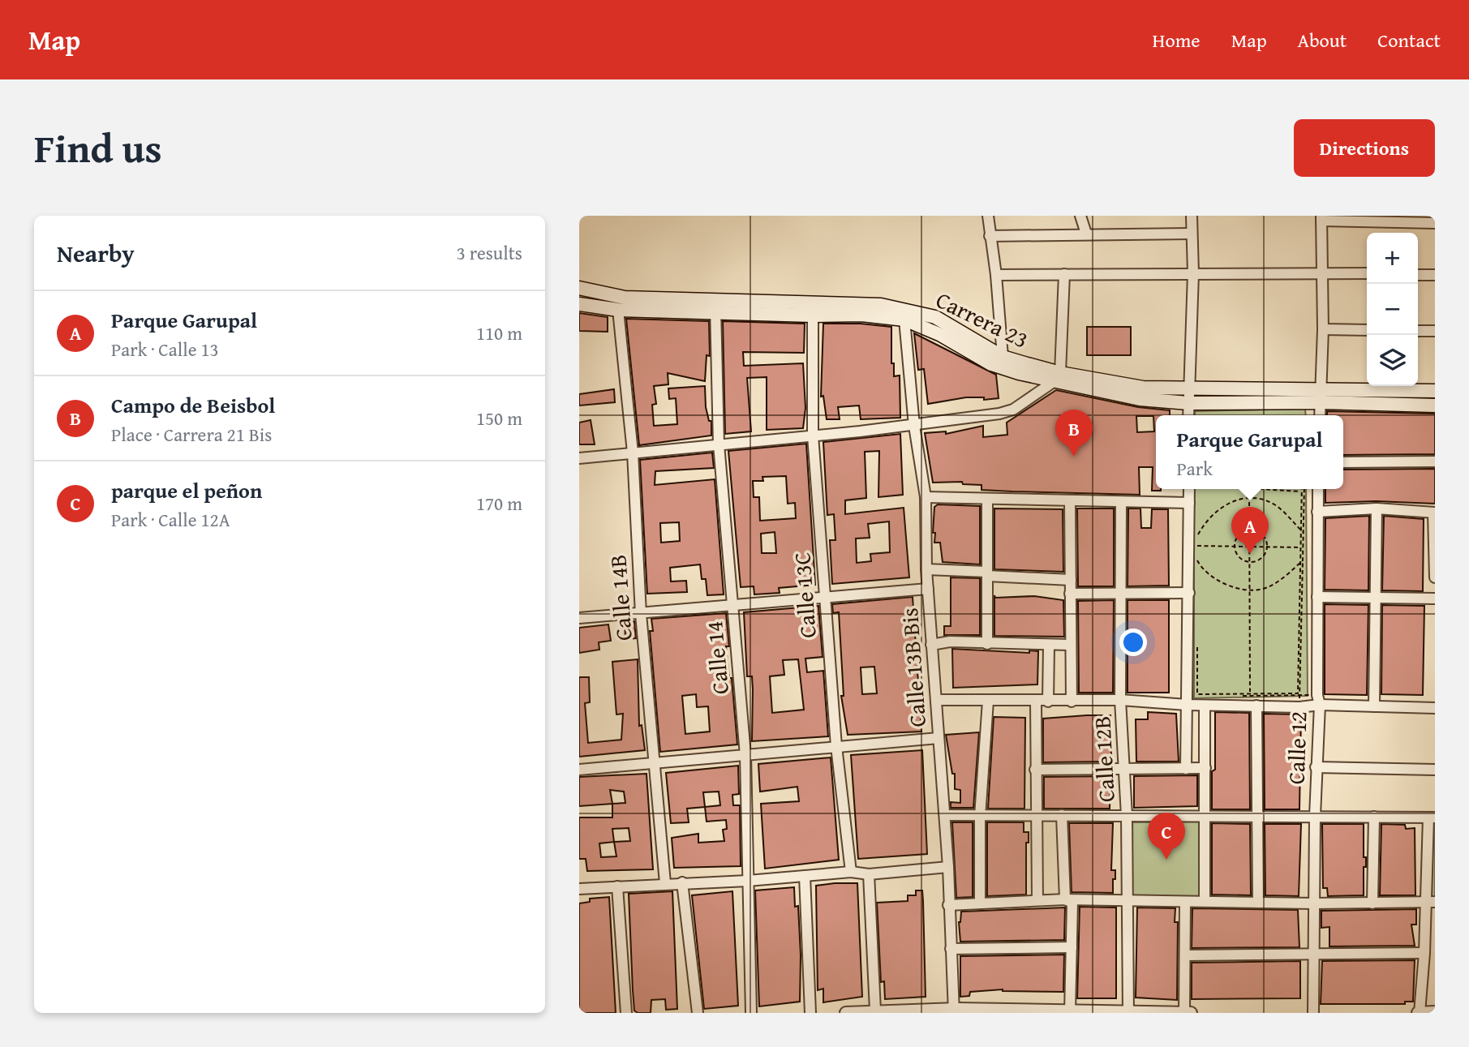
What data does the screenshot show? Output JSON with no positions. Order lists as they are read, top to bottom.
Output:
{
  "streets": {
    "main road": ["Carrera 23"],
    "street": [
      "Calle 13C",
      "Calle 14B",
      "Calle 14",
      "Calle 13B Bis",
      "Calle 12",
      "Calle 12B"
    ]
  },
  "crossings": [
    ["Carrera 23", "Calle 13C"],
    ["Carrera 23", "Calle 14B"],
    ["Carrera 23", "Calle 14"],
    ["Carrera 23", "Calle 13B Bis"]
  ],
  "page": {
    "header": "Map",
    "nav": [
      "Home",
      "Map",
      "About",
      "Contact"
    ],
    "title": "Find us",
    "buttons": "Directions",
    "heading": ["Nearby", "3 results"],
    "map_buttons": ["+", "−"],
    "list": [
      {
        "mark": "A",
        "name": "Parque Garupal",
        "note": "Park · Calle 13",
        "value": "110 m"
      },
      {
        "mark": "B",
        "name": "Campo de Beisbol",
        "note": "Place · Carrera 21 Bis",
        "value": "150 m"
      },
      {
        "mark": "C",
        "name": "parque el peñon",
        "note": "Park · Calle 12A",
        "value": "170 m"
      }
    ],
    "pins": ["B", "A", "C"],
    "popup": ["Parque Garupal", "Park"]
  }
}
